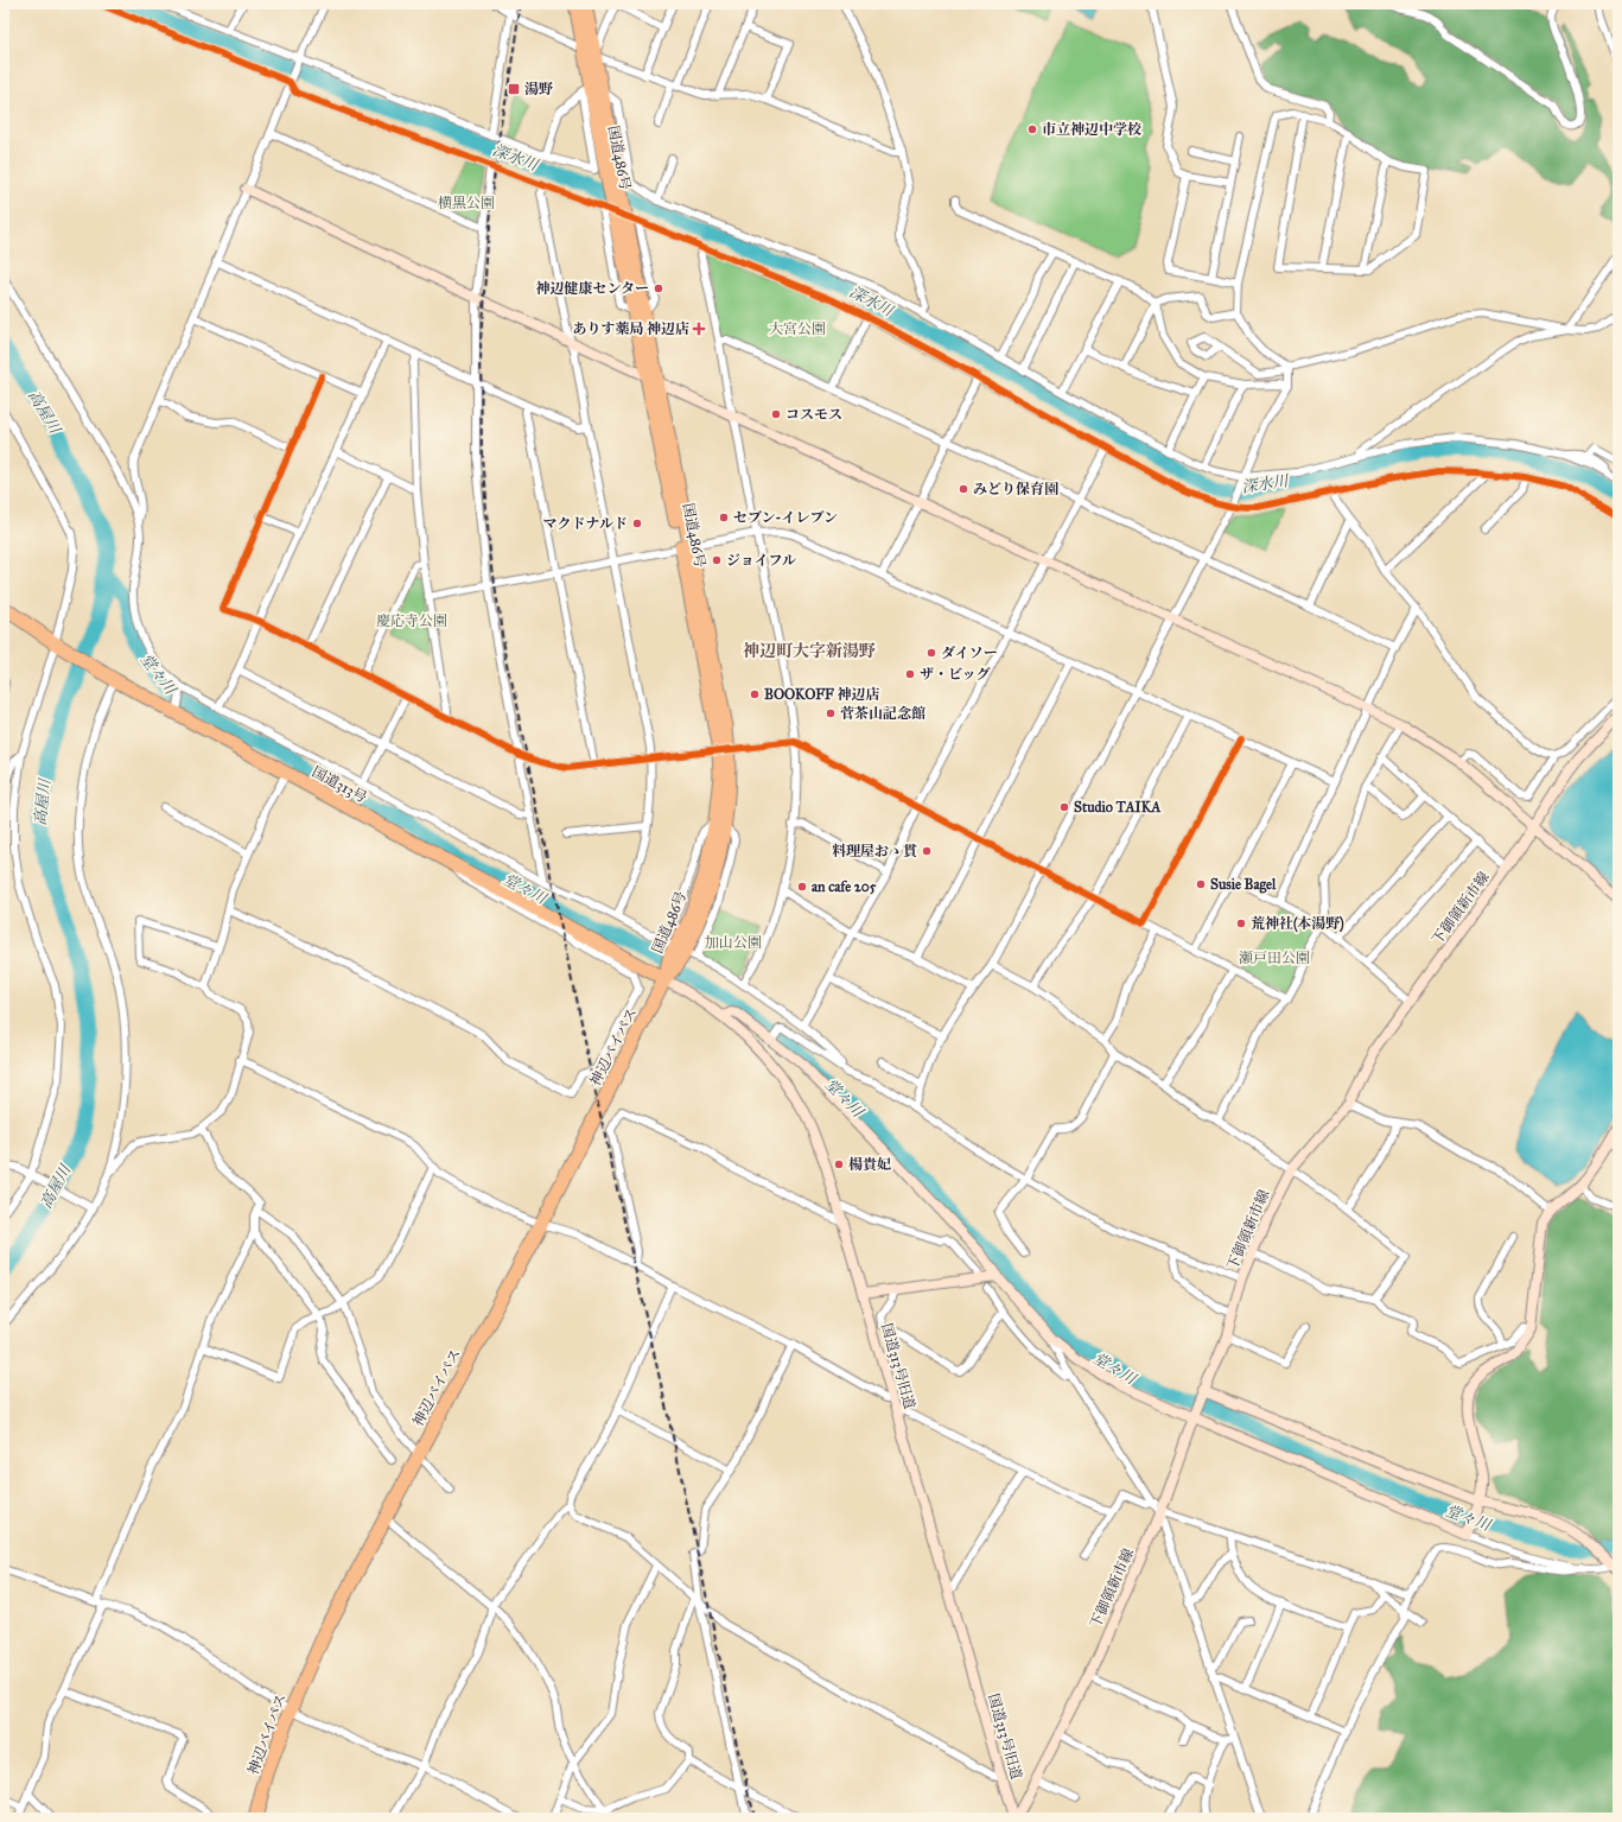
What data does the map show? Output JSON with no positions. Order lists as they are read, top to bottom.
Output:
{
  "streets": {
    "highway": ["国道486号", "国道313号", "神辺バイパス"],
    "street": ["下御領新市線", "国道313号旧道"]
  },
  "crossings": [
    ["国道486号", "国道313号"],
    ["国道486号", "神辺バイパス"],
    ["国道486号", "国道313号旧道"],
    ["国道313号", "神辺バイパス"],
    ["国道313号", "国道313号旧道"],
    ["下御領新市線", "国道313号旧道"],
    ["神辺バイパス", "国道313号旧道"]
  ],
  "districts": ["神辺町大字新湯野"],
  "water": ["深水川", "高屋川", "堂々川"],
  "parks": [
    "横黒公園",
    "大宮公園",
    "慶応寺公園",
    "加山公園",
    "瀬戸田公園"
  ],
  "places": {
    "transit": ["湯野"],
    "other": [
      "市立神辺中学校",
      "神辺健康センター",
      "コスモス",
      "みどり保育園",
      "セブン-イレブン",
      "マクドナルド",
      "ジョイフル",
      "ダイソー",
      "ザ・ビッグ",
      "BOOKOFF 神辺店",
      "菅茶山記念館",
      "Studio TAIKA",
      "料理屋おゝ貫",
      "Susie Bagel",
      "an cafe 205",
      "荒神社(本湯野)",
      "楊貴妃"
    ],
    "health": ["ありす薬局 神辺店"]
  }
}
